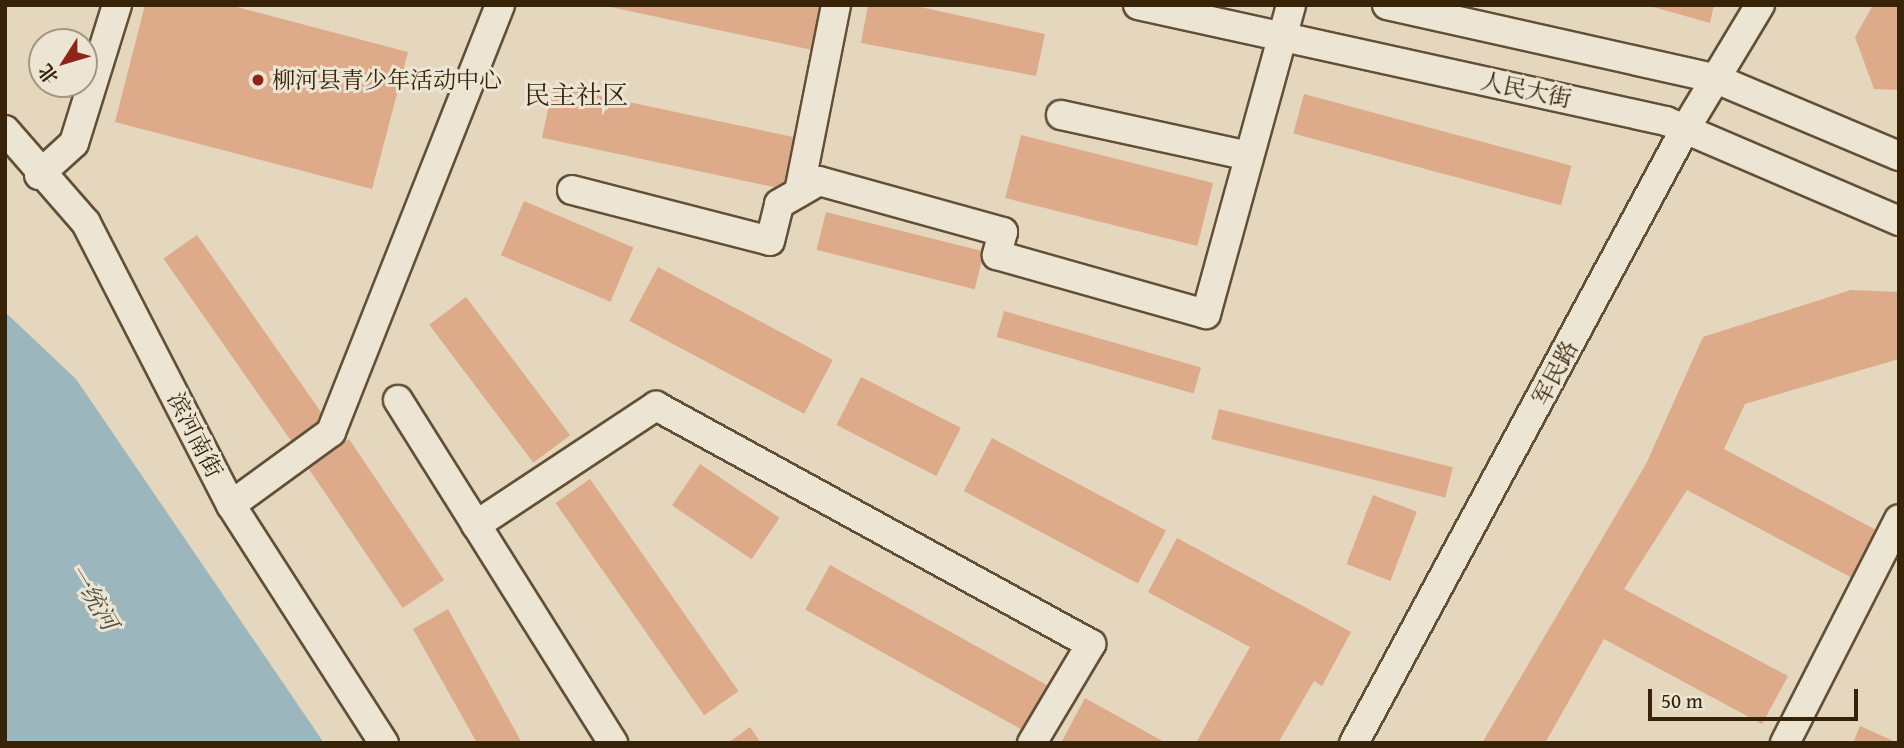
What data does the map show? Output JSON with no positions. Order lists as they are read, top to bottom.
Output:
{
  "streets": {
    "street": ["人民大街", "军民路", "滨河南街"]
  },
  "crossings": [
    ["人民大街", "军民路"]
  ],
  "districts": ["民主社区"],
  "water": ["一统河"],
  "places": ["柳河县青少年活动中心"],
  "scale_bar": "50 m",
  "north": "bottom left"
}
